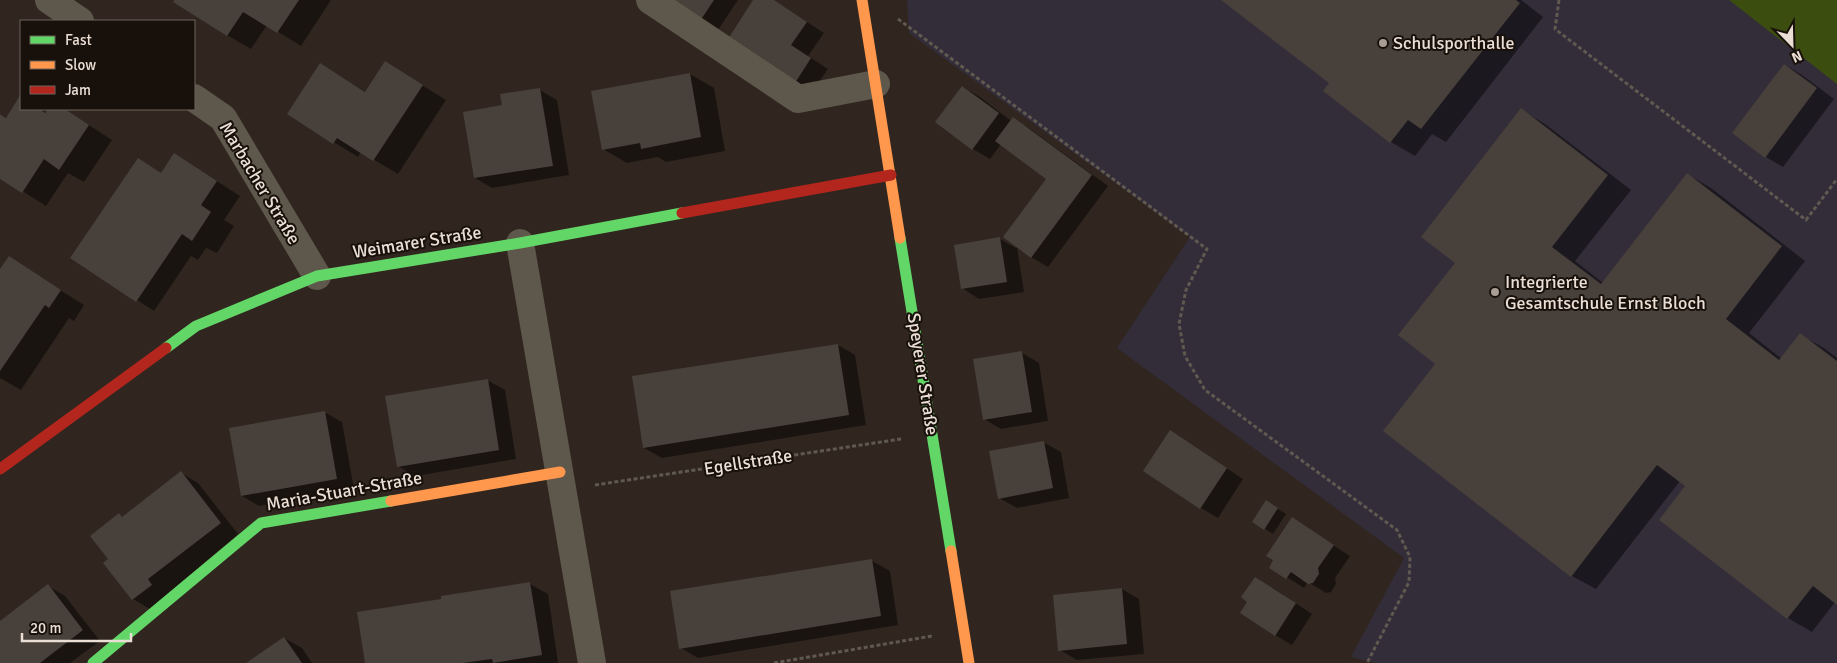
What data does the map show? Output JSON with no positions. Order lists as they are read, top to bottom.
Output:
{
  "streets": {
    "street": [
      "Marbacher Straße",
      "Weimarer Straße",
      "Speyerer Straße",
      "Maria-Stuart-Straße"
    ],
    "path": ["Egellstraße"]
  },
  "crossings": [
    ["Marbacher Straße", "Weimarer Straße"],
    ["Weimarer Straße", "Speyerer Straße"],
    ["Speyerer Straße", "Egellstraße"],
    ["Egellstraße", "Maria-Stuart-Straße"]
  ],
  "places": ["Schulsporthalle", "Integrierte Gesamtschule Ernst Bloch"],
  "legend": ["Fast", "Slow", "Jam"],
  "scale_bar": "20 m",
  "north": "bottom right"
}
